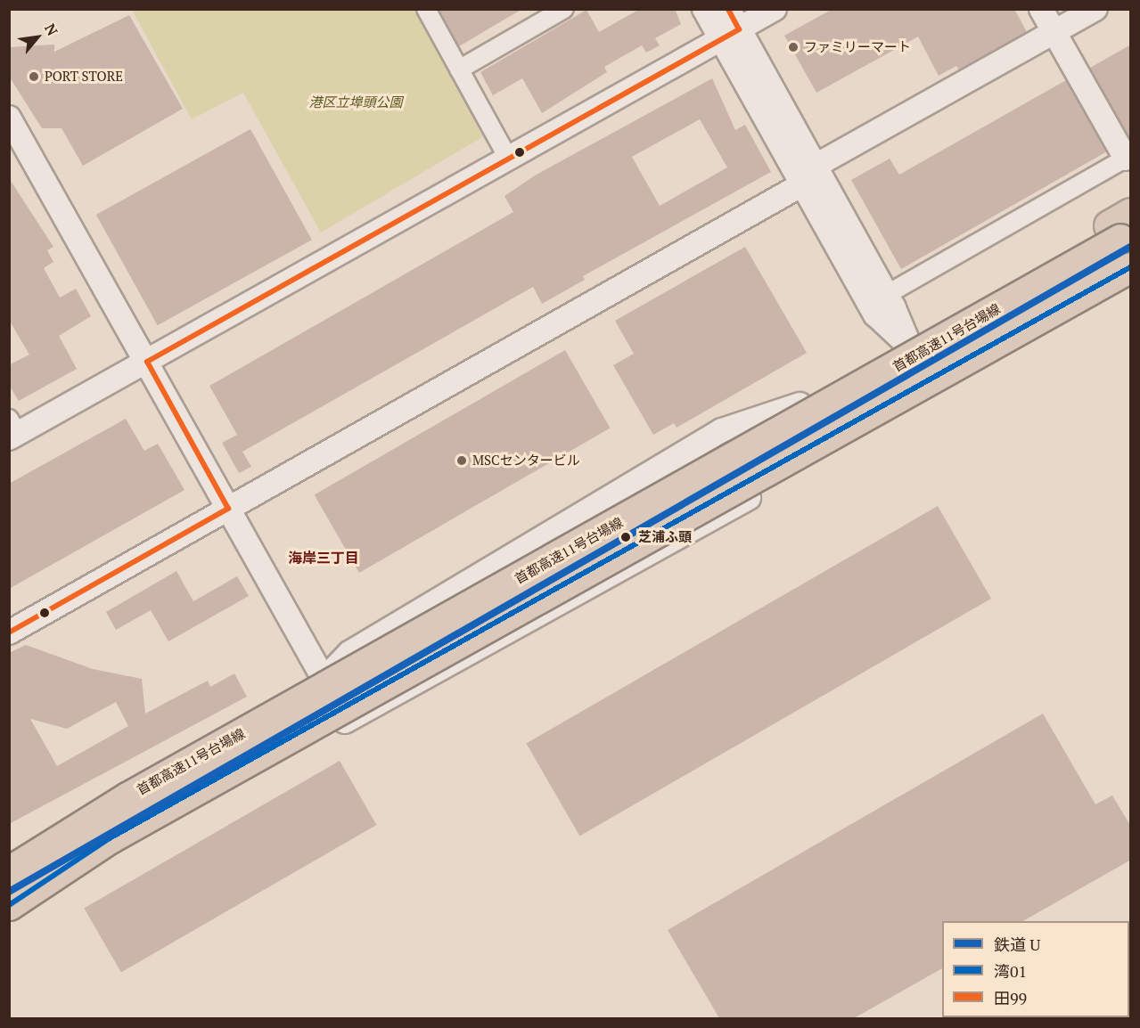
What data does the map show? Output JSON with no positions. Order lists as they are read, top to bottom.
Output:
{
  "streets": {
    "highway": ["首都高速11号台場線"]
  },
  "districts": ["海岸三丁目"],
  "parks": ["港区立埠頭公園"],
  "places": [
    "ファミリーマート",
    "PORT STORE",
    "MSCセンタービル",
    "芝浦ふ頭"
  ],
  "lines": ["transit line 田99", "rail line U", "transit line 湾01"],
  "legend": ["鉄道 U", "湾01", "田99"],
  "north": "top right"
}
